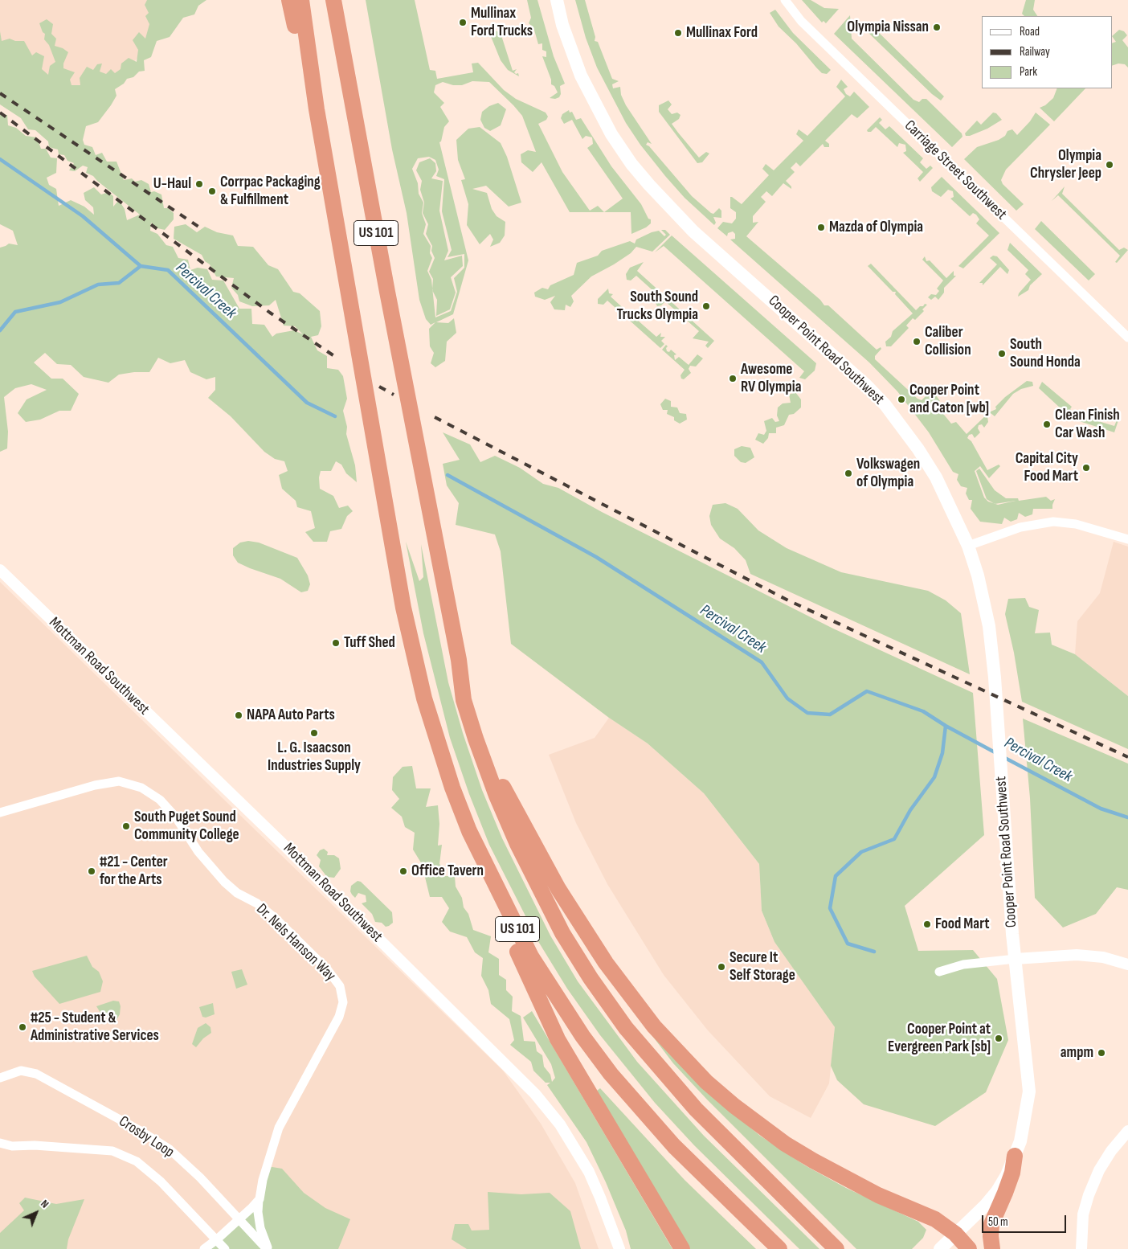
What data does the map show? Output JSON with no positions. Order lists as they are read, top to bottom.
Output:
{
  "streets": {
    "highway": ["US 101"],
    "main road": ["Cooper Point Road Southwest"],
    "street": [
      "Carriage Street Southwest",
      "Mottman Road Southwest",
      "Dr. Nels Hanson Way",
      "Crosby Loop"
    ]
  },
  "crossings": [
    ["Dr. Nels Hanson Way", "Crosby Loop"]
  ],
  "water": ["Percival Creek"],
  "places": [
    "Mullinax Ford Trucks",
    "Olympia Nissan",
    "Mullinax Ford",
    "Olympia Chrysler Jeep",
    "U-Haul",
    "Corrpac Packaging & Fulfillment",
    "Mazda of Olympia",
    "South Sound Trucks Olympia",
    "Caliber Collision",
    "South Sound Honda",
    "Awesome RV Olympia",
    "Cooper Point and Caton [wb]",
    "Clean Finish Car Wash",
    "Capital City Food Mart",
    "Volkswagen of Olympia",
    "Tuff Shed",
    "NAPA Auto Parts",
    "L. G. Isaacson Industries Supply",
    "South Puget Sound Community College",
    "#21 - Center for the Arts",
    "Office Tavern",
    "Food Mart",
    "Secure It Self Storage",
    "#25 - Student & Administrative Services",
    "Cooper Point at Evergreen Park [sb]",
    "ampm"
  ],
  "legend": ["Road", "Railway", "Park"],
  "scale_bar": "50 m",
  "north": "top right"
}
